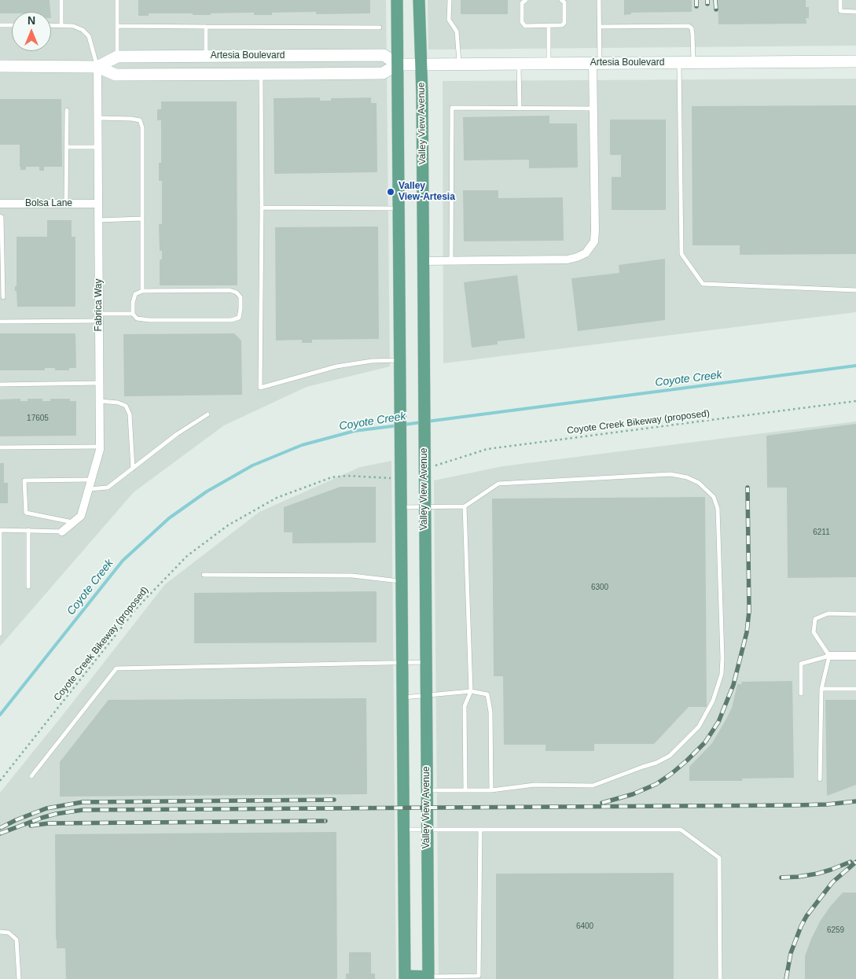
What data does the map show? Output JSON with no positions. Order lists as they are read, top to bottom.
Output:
{
  "streets": {
    "main road": ["Artesia Boulevard", "Valley View Avenue"],
    "street": ["Bolsa Lane", "Fabrica Way"],
    "path": ["Coyote Creek Bikeway (proposed)"]
  },
  "crossings": [
    ["Artesia Boulevard", "Valley View Avenue"],
    ["Artesia Boulevard", "Fabrica Way"],
    ["Valley View Avenue", "Coyote Creek Bikeway (proposed)"],
    ["Bolsa Lane", "Fabrica Way"]
  ],
  "water": ["Coyote Creek"],
  "places": ["Valley View-Artesia"],
  "house_numbers": [
    "17605",
    "6211",
    "6300",
    "6400",
    "6259"
  ],
  "north": "top"
}
